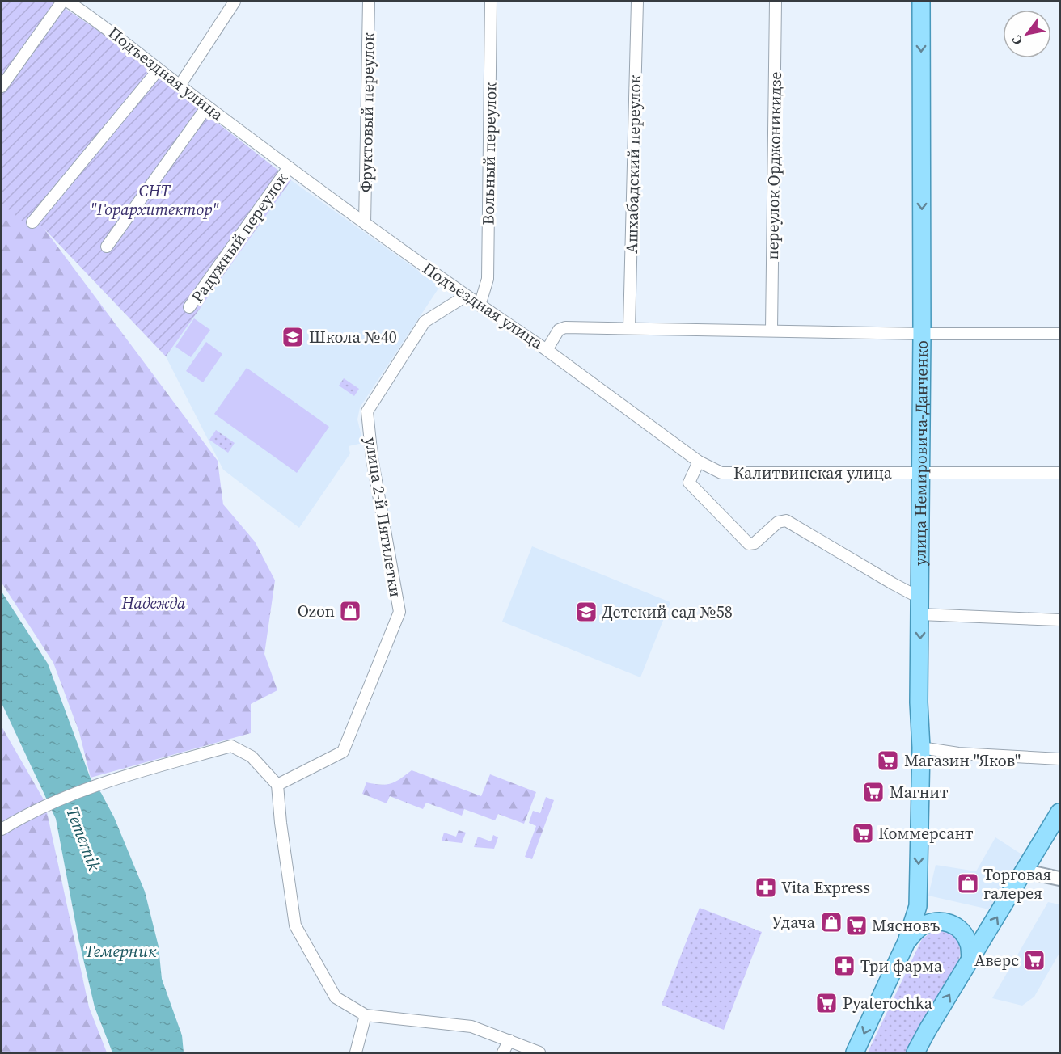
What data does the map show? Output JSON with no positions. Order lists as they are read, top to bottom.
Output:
{
  "streets": {
    "main road": ["улица Немировича-Данченко"],
    "street": [
      "Подъездная улица",
      "Фруктовый переулок",
      "Вольный переулок",
      "Ашхабадский переулок",
      "переулок Орджоникидзе",
      "Радужный переулок",
      "Калитвинская улица",
      "улица 2-й Пятилетки"
    ]
  },
  "crossings": [
    ["Подъездная улица", "Фруктовый переулок"],
    ["Подъездная улица", "Вольный переулок"],
    ["Подъездная улица", "Ашхабадский переулок"],
    ["Подъездная улица", "переулок Орджоникидзе"],
    ["Подъездная улица", "Радужный переулок"],
    ["Подъездная улица", "улица Немировича-Данченко"],
    ["Подъездная улица", "Калитвинская улица"],
    ["Подъездная улица", "улица 2-й Пятилетки"],
    ["улица Немировича-Данченко", "Калитвинская улица"]
  ],
  "one_way": ["улица Немировича-Данченко"],
  "water": ["Temernik", "Темерник"],
  "parks": ["СНТ \"Горархитектор\"", "Надежда"],
  "places": {
    "school or university": ["Школа №40", "Детский сад №58"],
    "shop": ["Ozon", "Торговая галерея", "Удача"],
    "supermarket": [
      "Магазин \"Яков\"",
      "Магнит",
      "Коммерсант",
      "Мясновъ",
      "Аверс",
      "Pyaterochka"
    ],
    "pharmacy": ["Vita Express", "Три фарма"]
  },
  "north": "bottom left"
}
